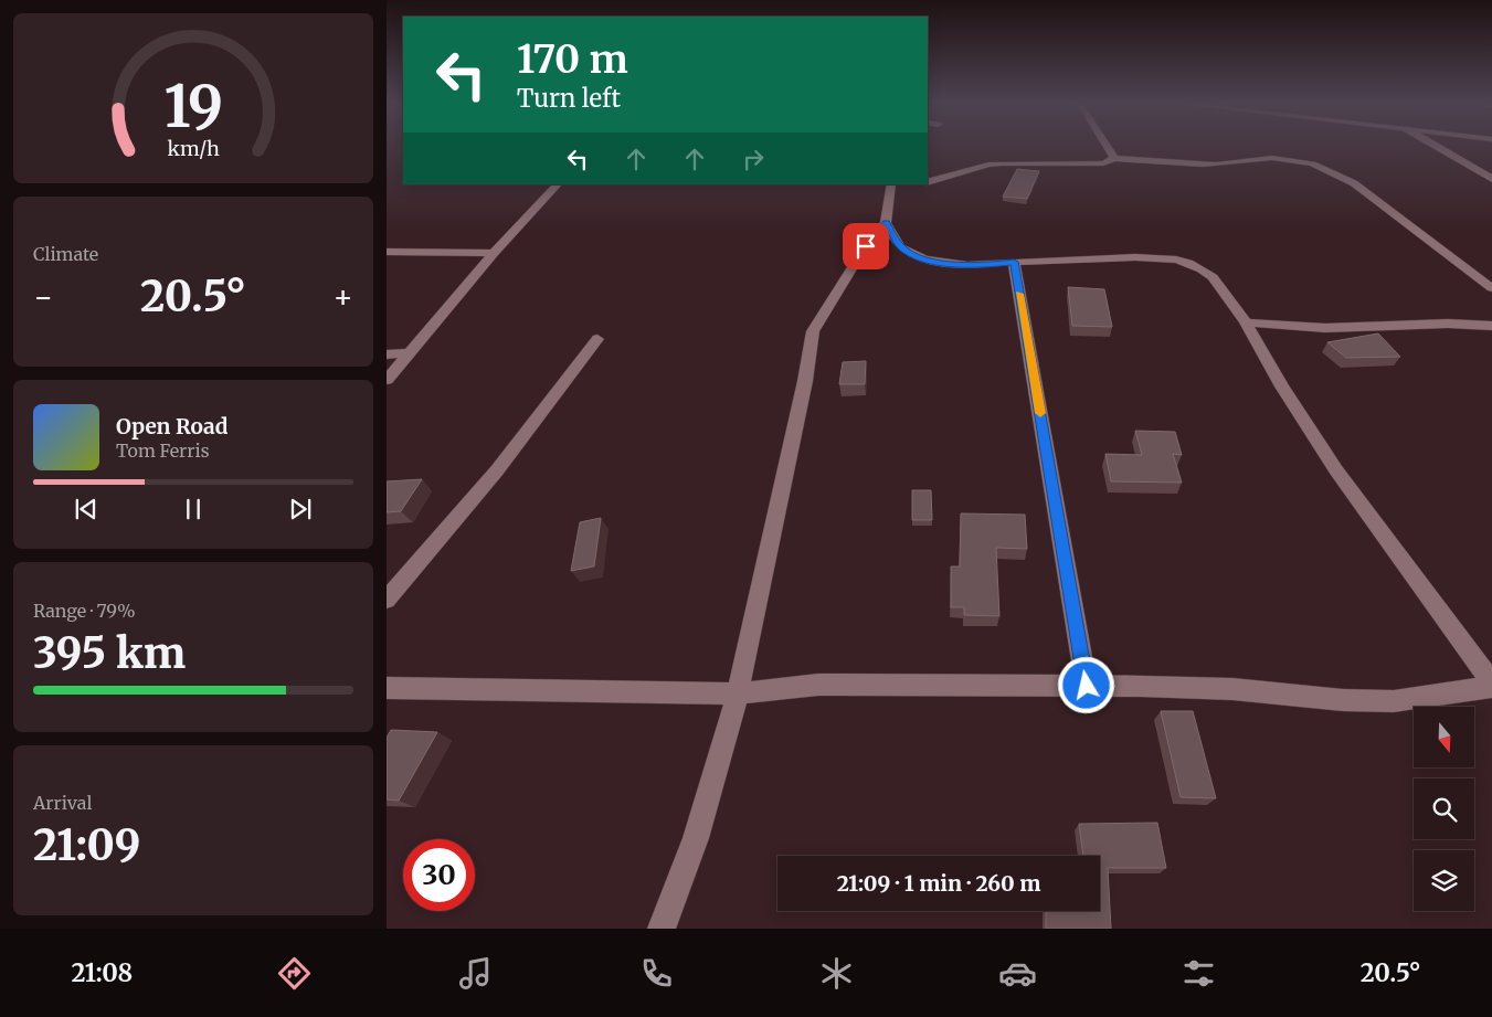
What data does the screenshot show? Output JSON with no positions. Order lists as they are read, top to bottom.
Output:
{
  "north": "bottom",
  "page": {
    "turn": ["170 m", "Turn left"],
    "tile": [
      "Climate",
      ["Range · 79%", "395 km"],
      ["Arrival", "21:09"]
    ],
    "heat": ["−", "20.5°", "+"],
    "song": ["Open Road", "Tom Ferris"],
    "limit": "30",
    "trip": "21:09 · 1 min · 260 m",
    "tabs": ["21:08", "20.5°"],
    "gauge": ["19", "km/h"]
  }
}
